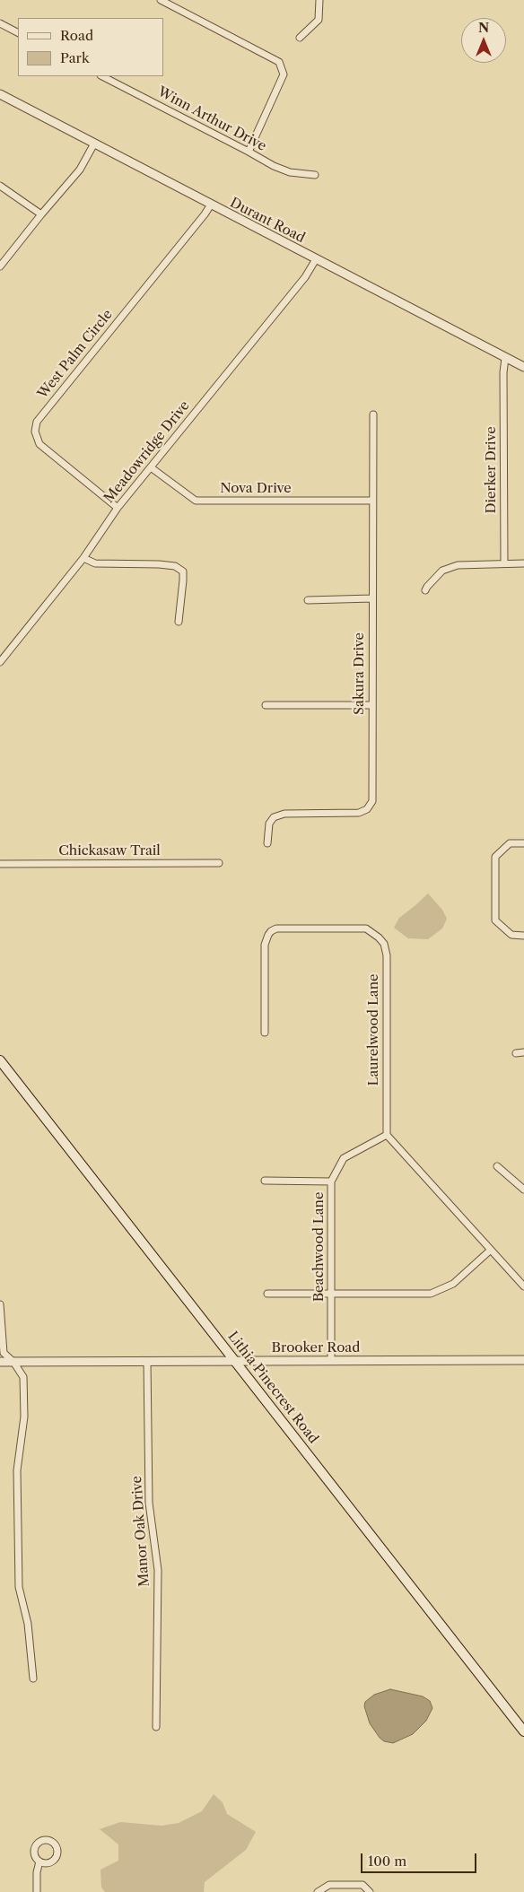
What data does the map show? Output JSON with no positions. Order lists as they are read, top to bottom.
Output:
{
  "streets": {
    "main road": ["Lithia Pinecrest Road"],
    "street": [
      "Winn Arthur Drive",
      "Durant Road",
      "West Palm Circle",
      "Meadowridge Drive",
      "Dierker Drive",
      "Nova Drive",
      "Sakura Drive",
      "Chickasaw Trail",
      "Laurelwood Lane",
      "Beachwood Lane",
      "Brooker Road",
      "Manor Oak Drive"
    ]
  },
  "crossings": [
    ["Durant Road", "West Palm Circle"],
    ["Durant Road", "Meadowridge Drive"],
    ["Durant Road", "Dierker Drive"],
    ["West Palm Circle", "Meadowridge Drive"],
    ["Meadowridge Drive", "Nova Drive"],
    ["Nova Drive", "Sakura Drive"],
    ["Laurelwood Lane", "Beachwood Lane"],
    ["Beachwood Lane", "Brooker Road"],
    ["Brooker Road", "Lithia Pinecrest Road"],
    ["Brooker Road", "Manor Oak Drive"]
  ],
  "legend": ["Road", "Park"],
  "scale_bar": "100 m",
  "north": "top"
}
